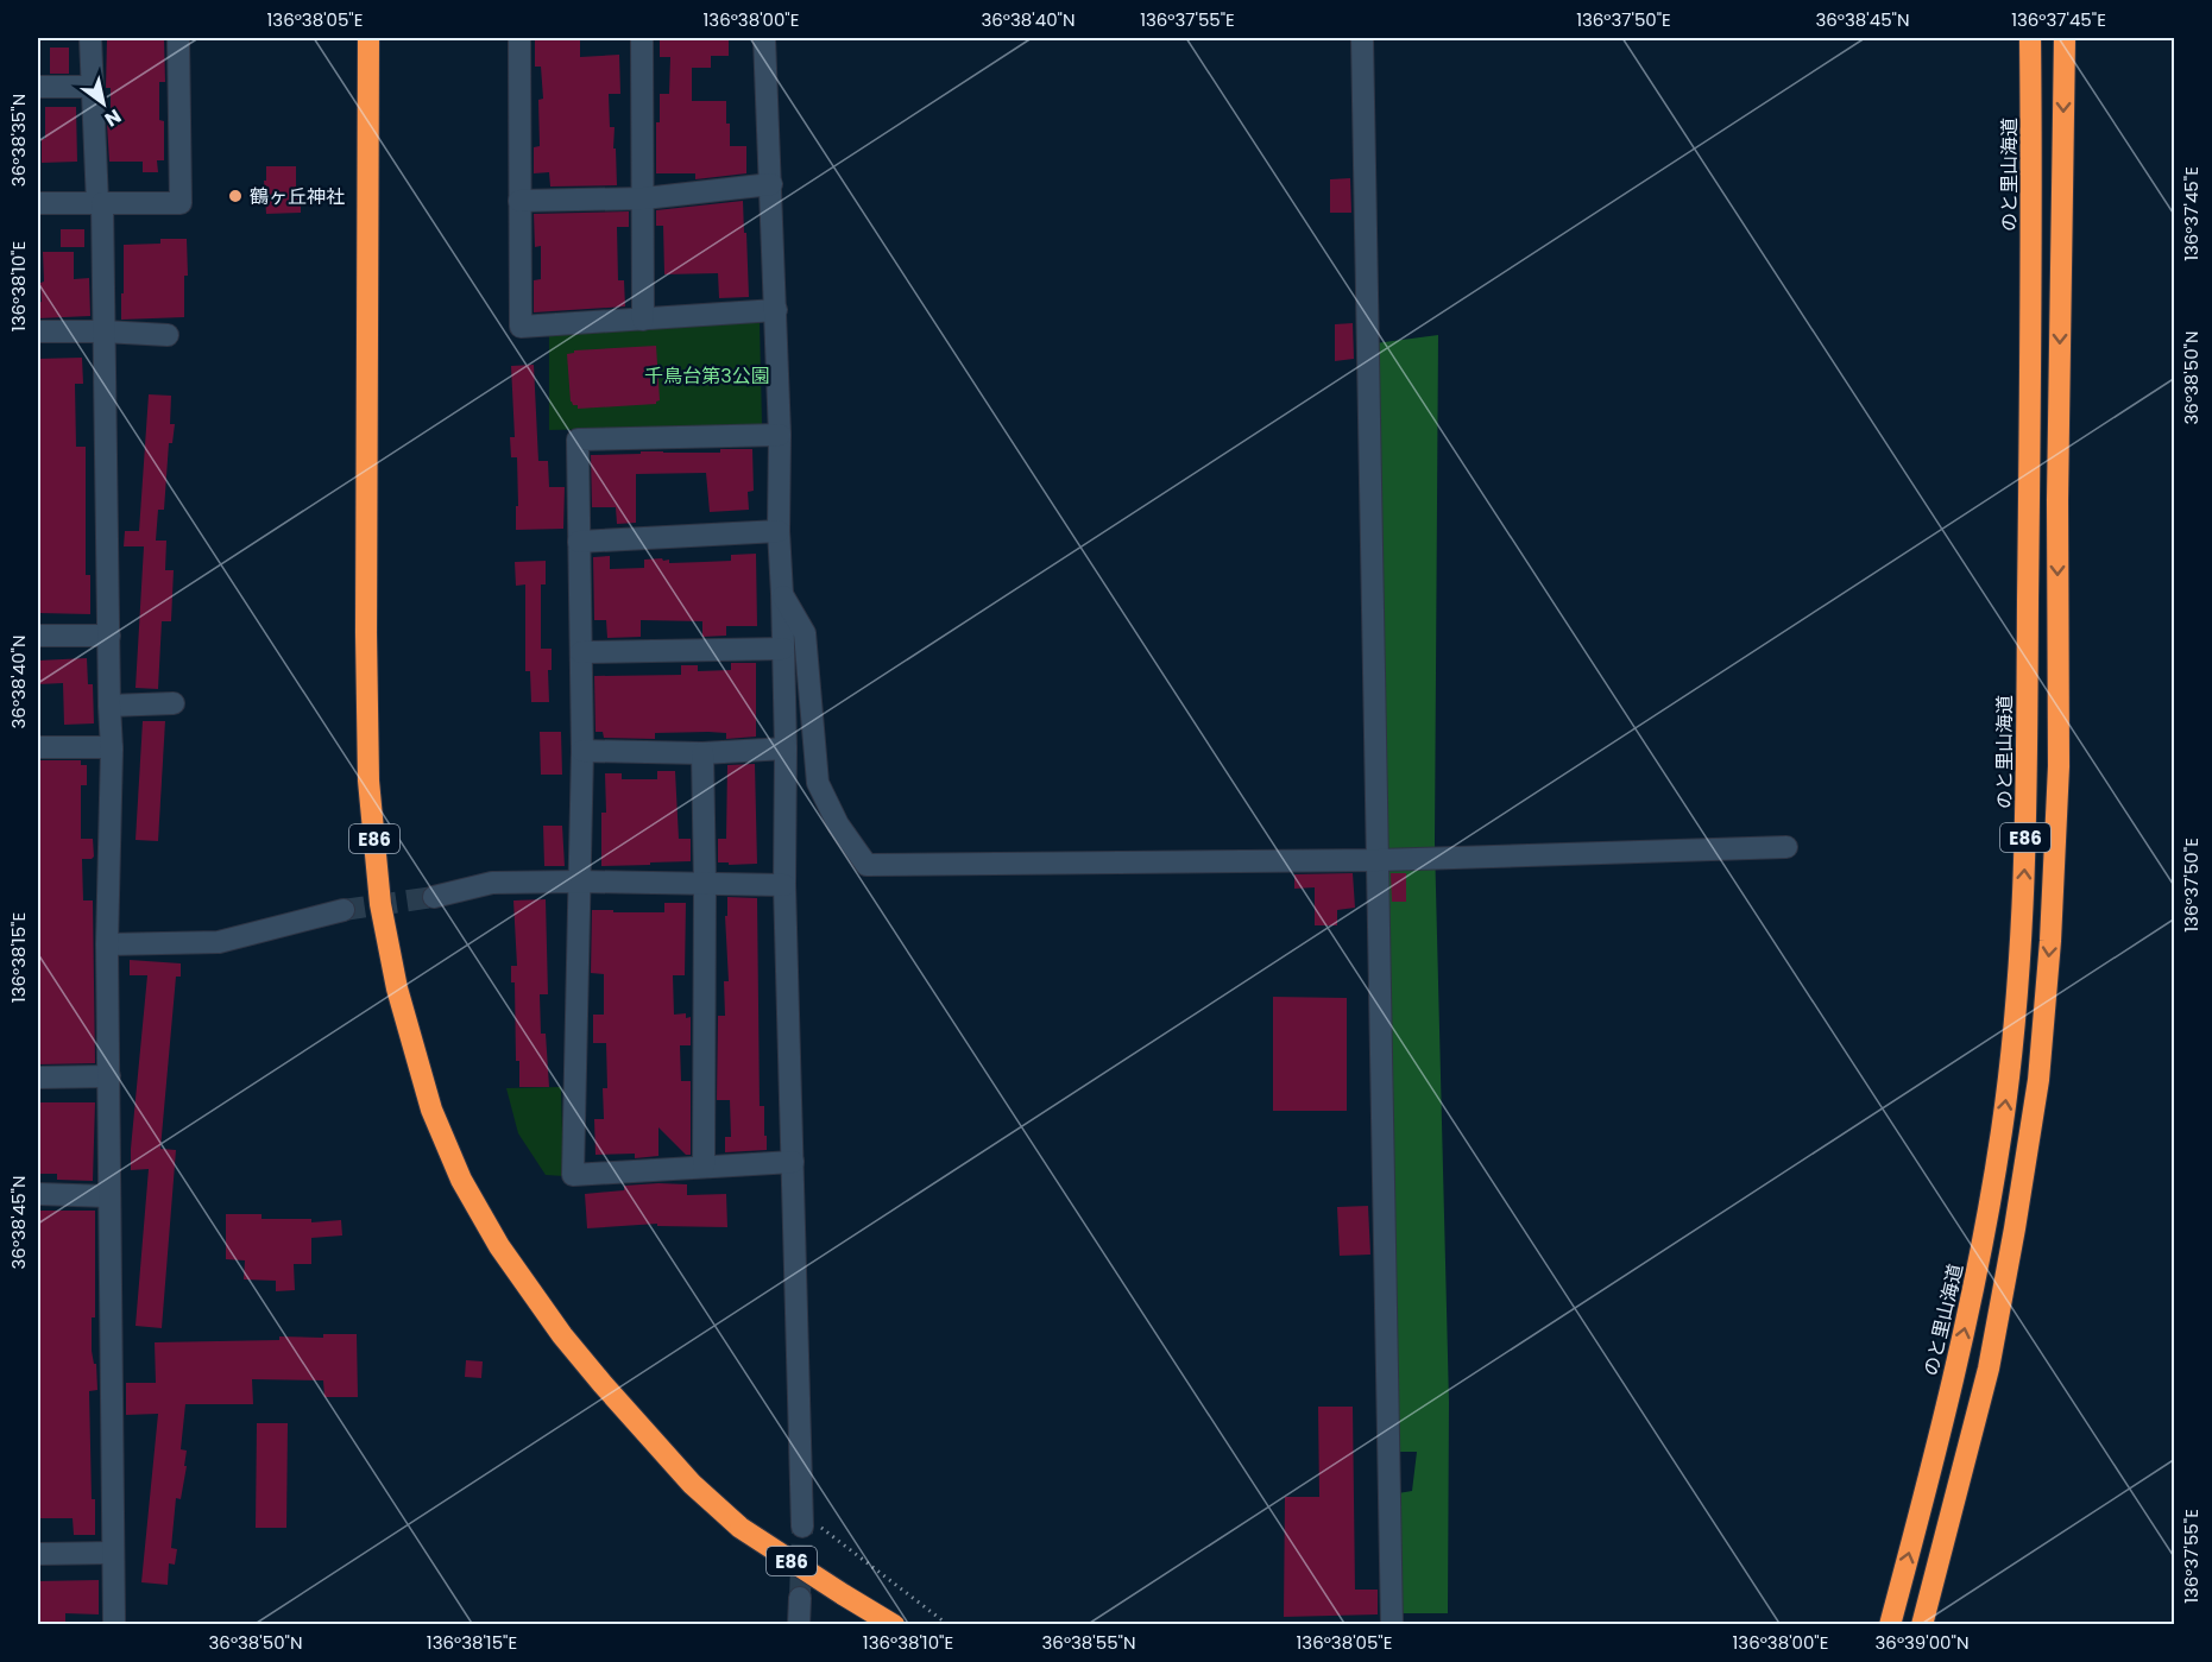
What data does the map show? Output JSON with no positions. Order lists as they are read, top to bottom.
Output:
{
  "streets": {
    "highway": ["のと里山海道", "E86"]
  },
  "parks": ["千鳥台第3公園"],
  "places": ["鶴ヶ丘神社"],
  "north": "bottom right",
  "coordinates": [
    "136°38'05\"E",
    "136°38'00\"E",
    "36°38'40\"N",
    "136°37'55\"E",
    "136°37'50\"E",
    "36°38'45\"N",
    "136°37'45\"E",
    "36°38'35\"N",
    "136°38'10\"E",
    "36°38'50\"N",
    "136°38'15\"E",
    "36°38'55\"N",
    "36°39'00\"N"
  ]
}
